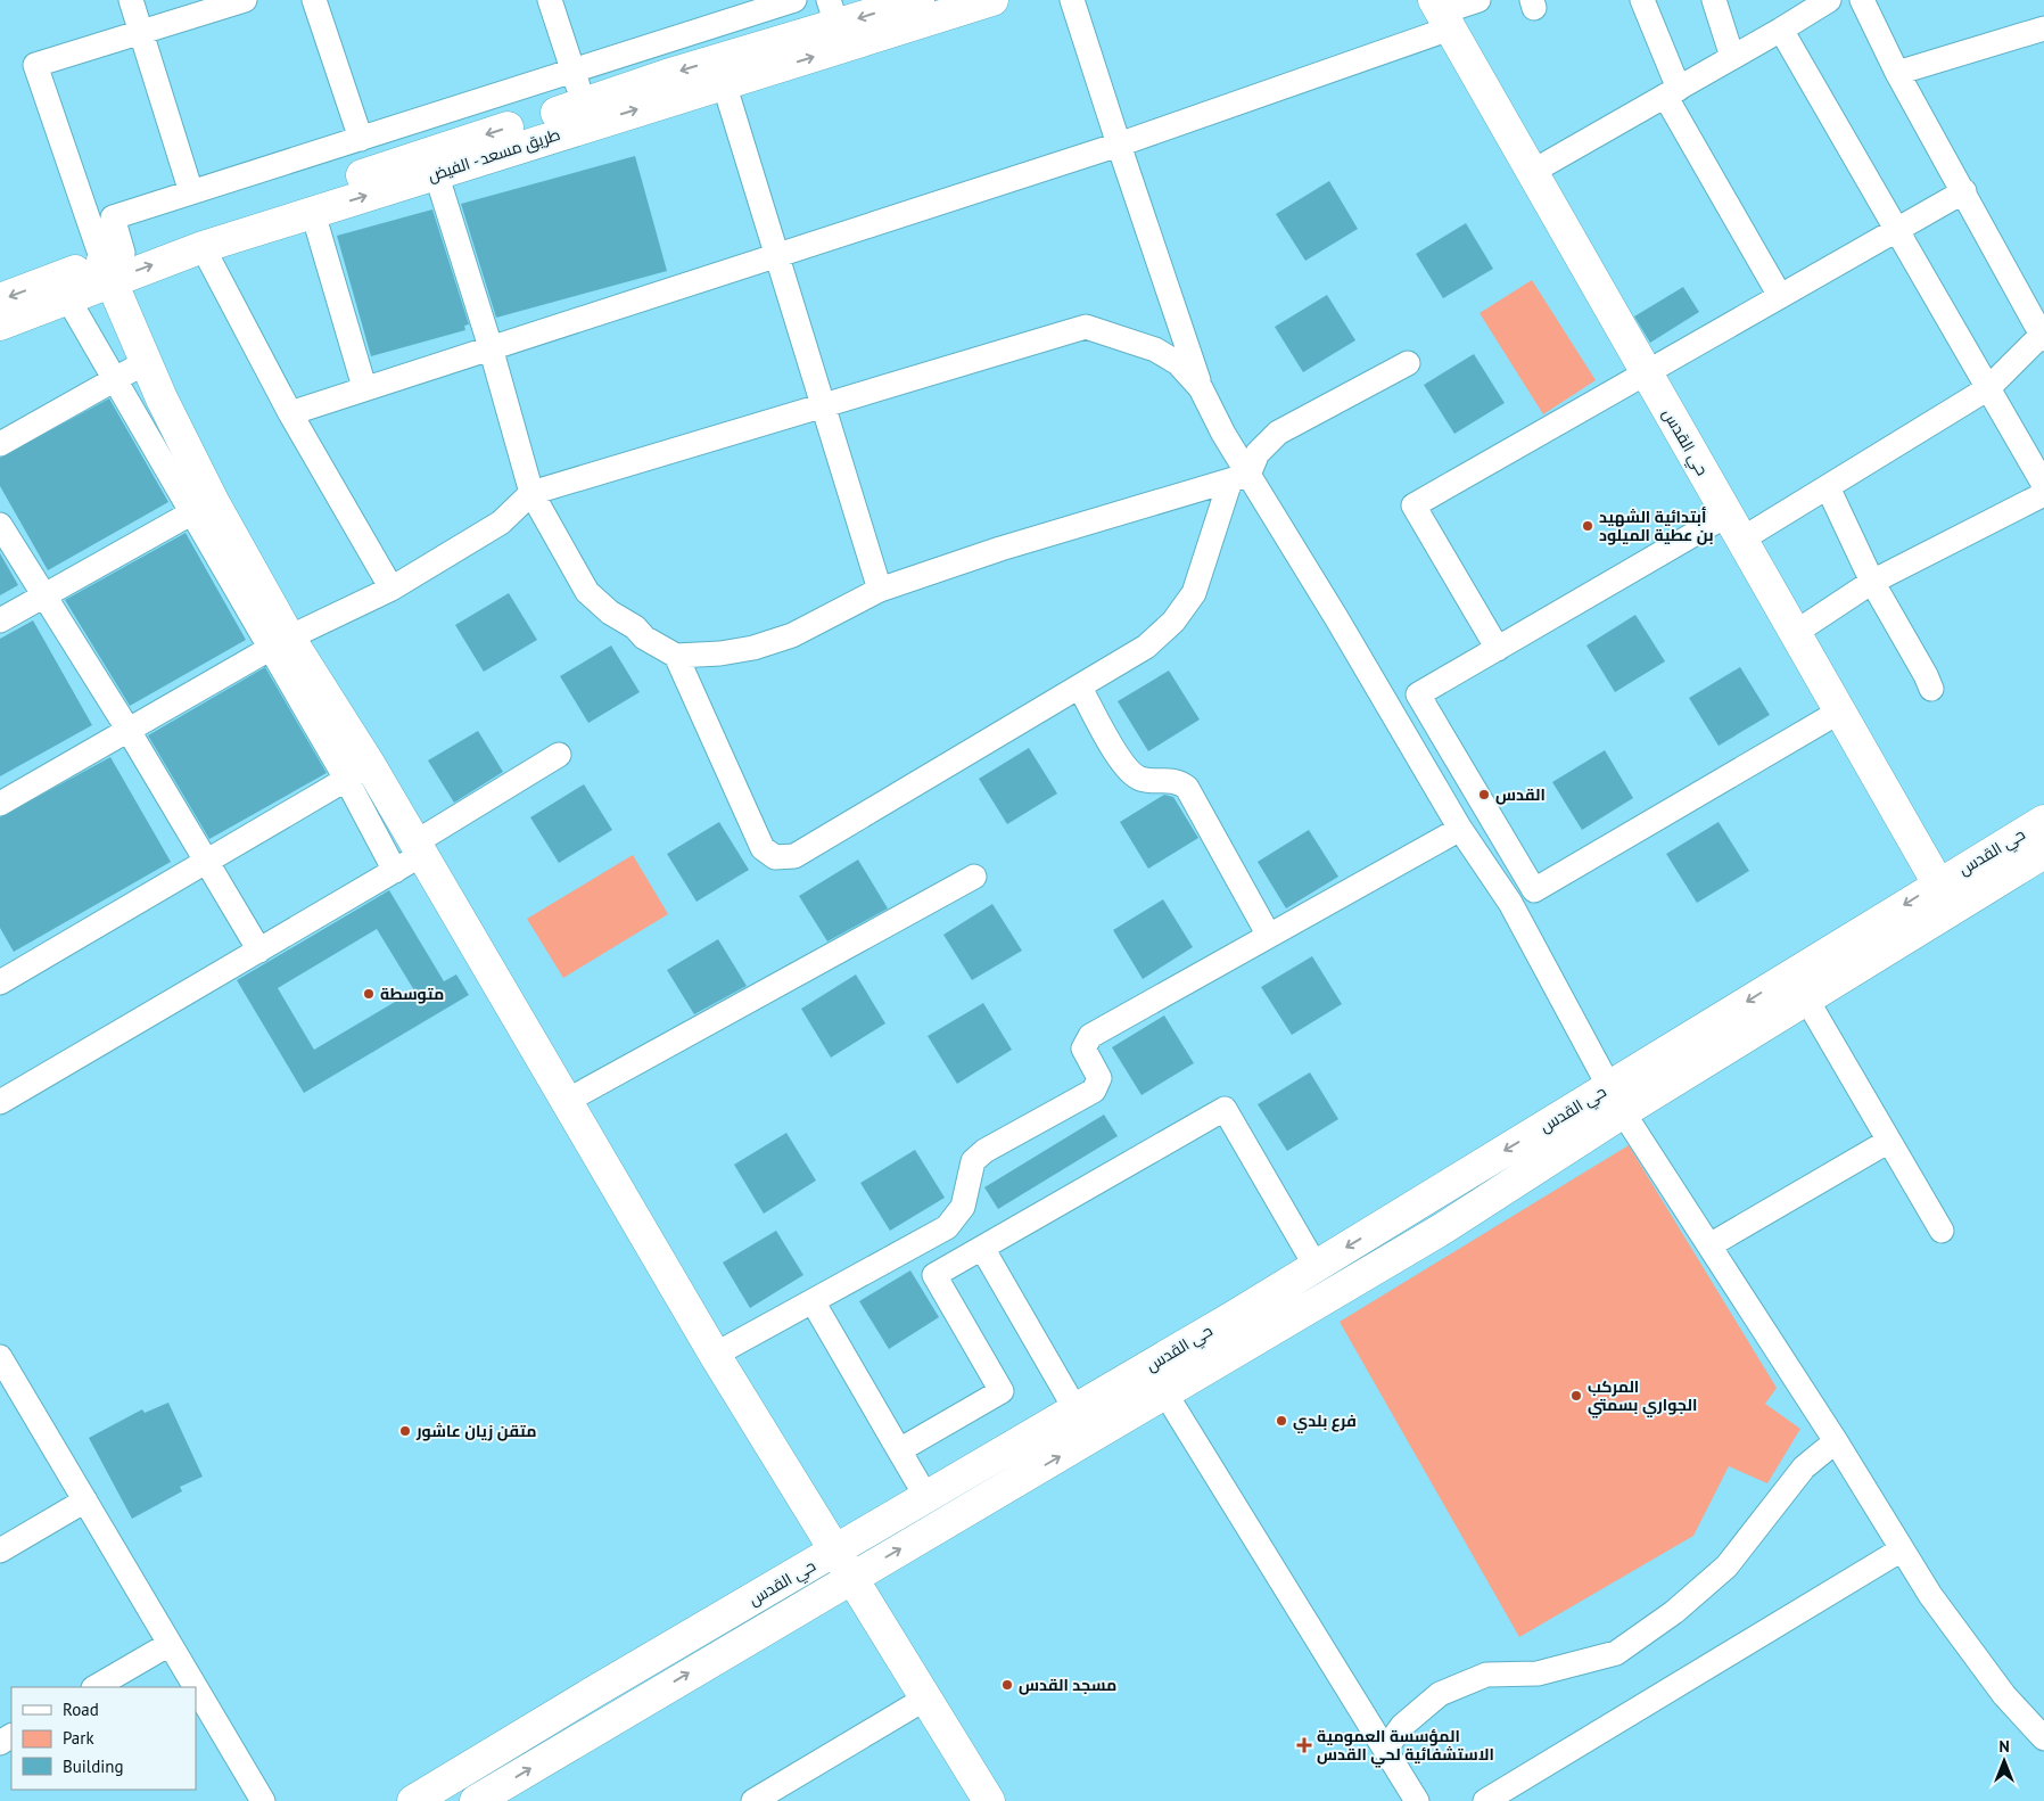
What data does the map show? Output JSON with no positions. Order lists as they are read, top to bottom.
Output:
{
  "streets": {
    "street": ["طريق مسعد - الفيض", "حي القدس"]
  },
  "places": {
    "other": [
      "أبتدائية الشهيد بن عطية الميلود",
      "القدس",
      "متوسطة",
      "المركب الجواري بسمتي",
      "فرع بلدي",
      "متقن زيان عاشور",
      "مسجد القدس"
    ],
    "health": ["المؤسسة العمومية الاستشفائية لحي القدس"]
  },
  "legend": ["Road", "Park", "Building"],
  "north": "top"
}
